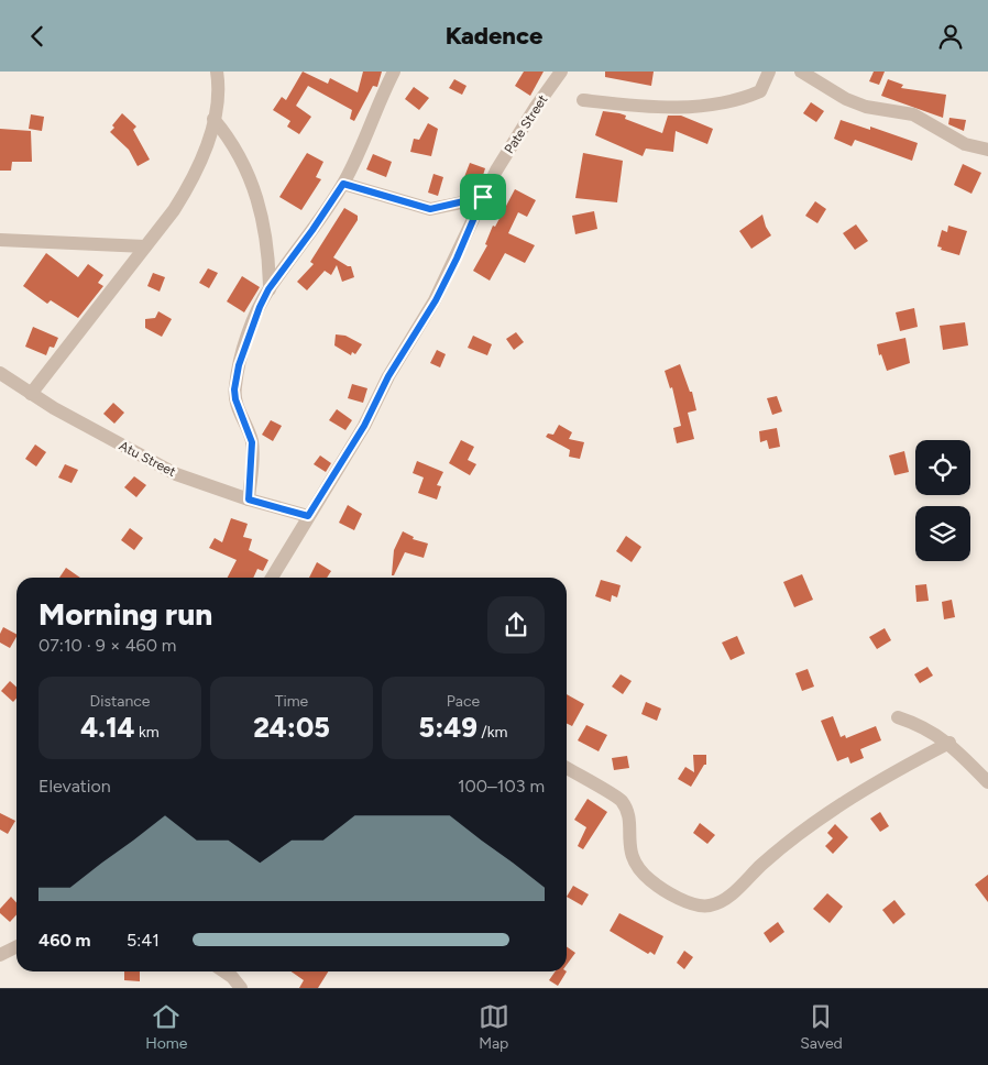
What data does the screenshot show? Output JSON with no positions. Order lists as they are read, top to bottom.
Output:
{
  "streets": {
    "street": ["Pate Street", "Atu Street"]
  },
  "crossings": [
    ["Pate Street", "Atu Street"]
  ],
  "page": {
    "header": "Kadence",
    "heading": ["Morning run", "07:10 · 9 × 460 m"],
    "stats": [
      ["Distance", "4.14 km"],
      ["Time", "24:05"],
      ["Pace", "5:49 /km"]
    ],
    "chart": ["Elevation", "100–103 m"],
    "list": [
      {
        "name": "460 m",
        "note": "5:41"
      }
    ],
    "tabs": ["Home", "Map", "Saved"]
  }
}
